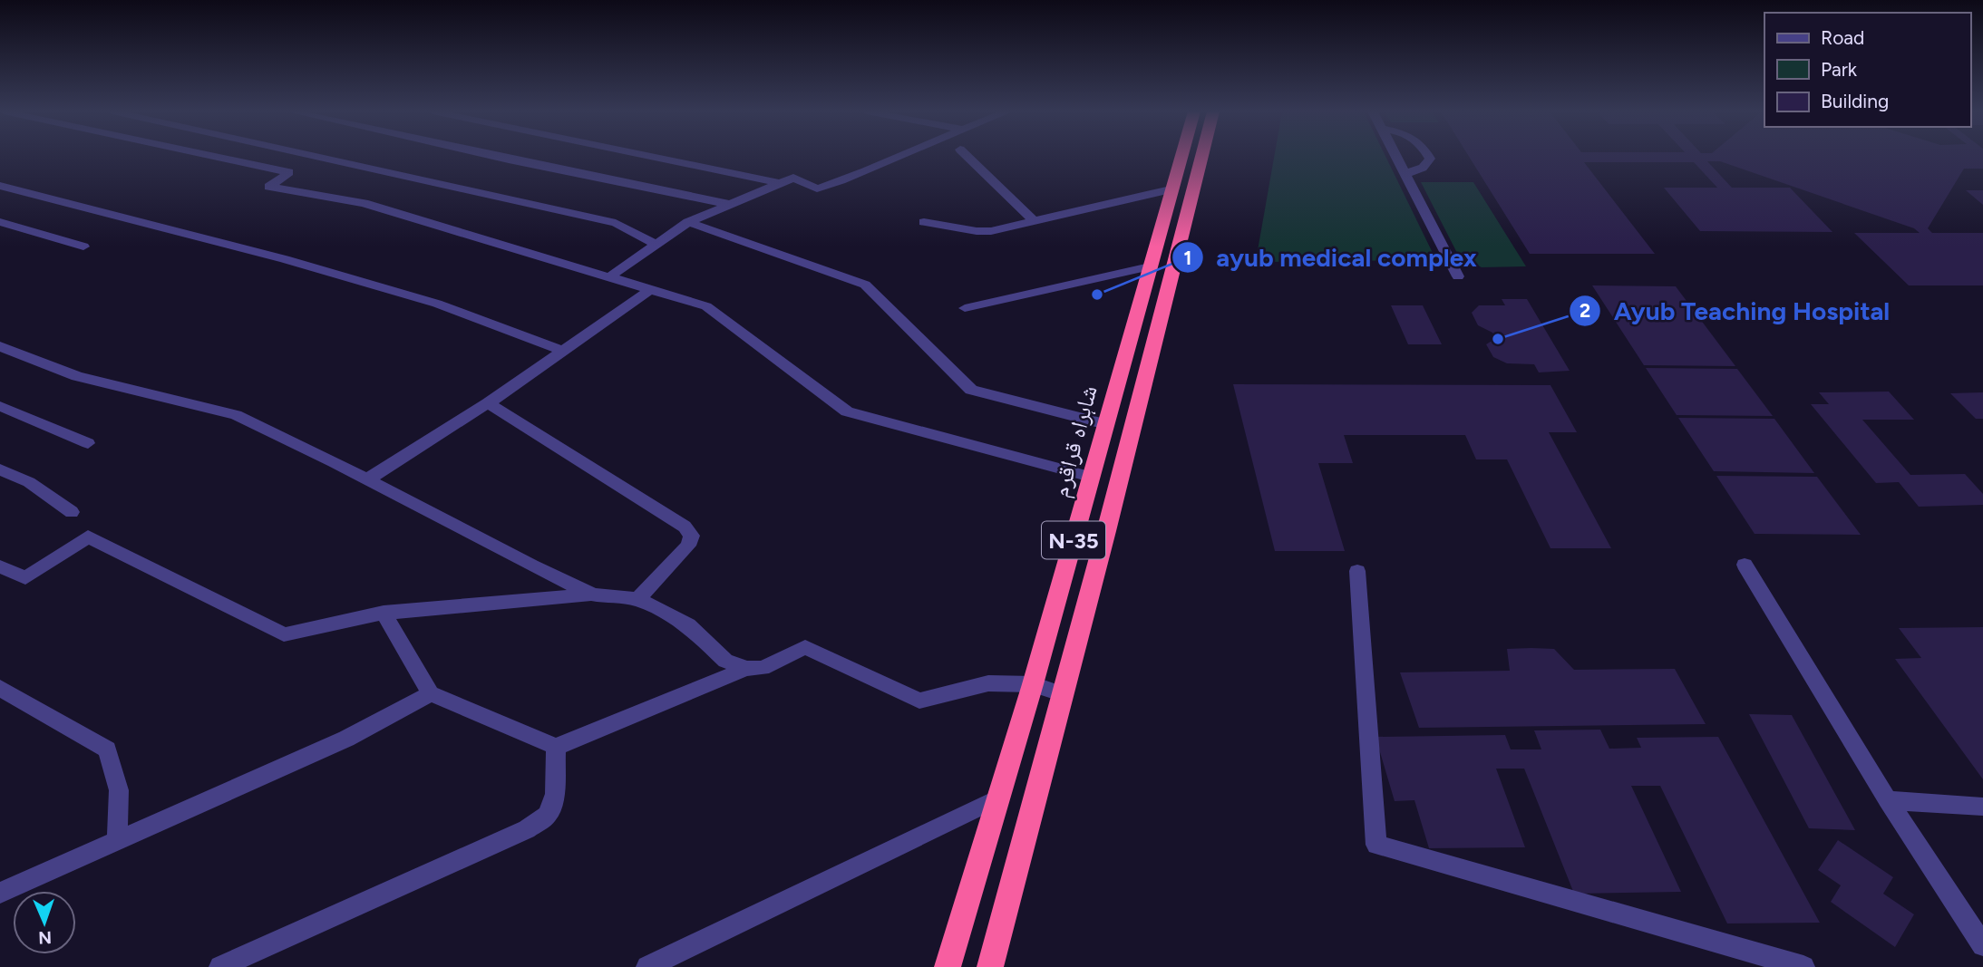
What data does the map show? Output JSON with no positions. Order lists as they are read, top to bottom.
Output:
{
  "streets": {
    "highway": ["شاہراہ قراقرم", "N-35"]
  },
  "places": ["ayub medical complex", "Ayub Teaching Hospital"],
  "legend": ["Road", "Park", "Building"],
  "north": "bottom"
}
